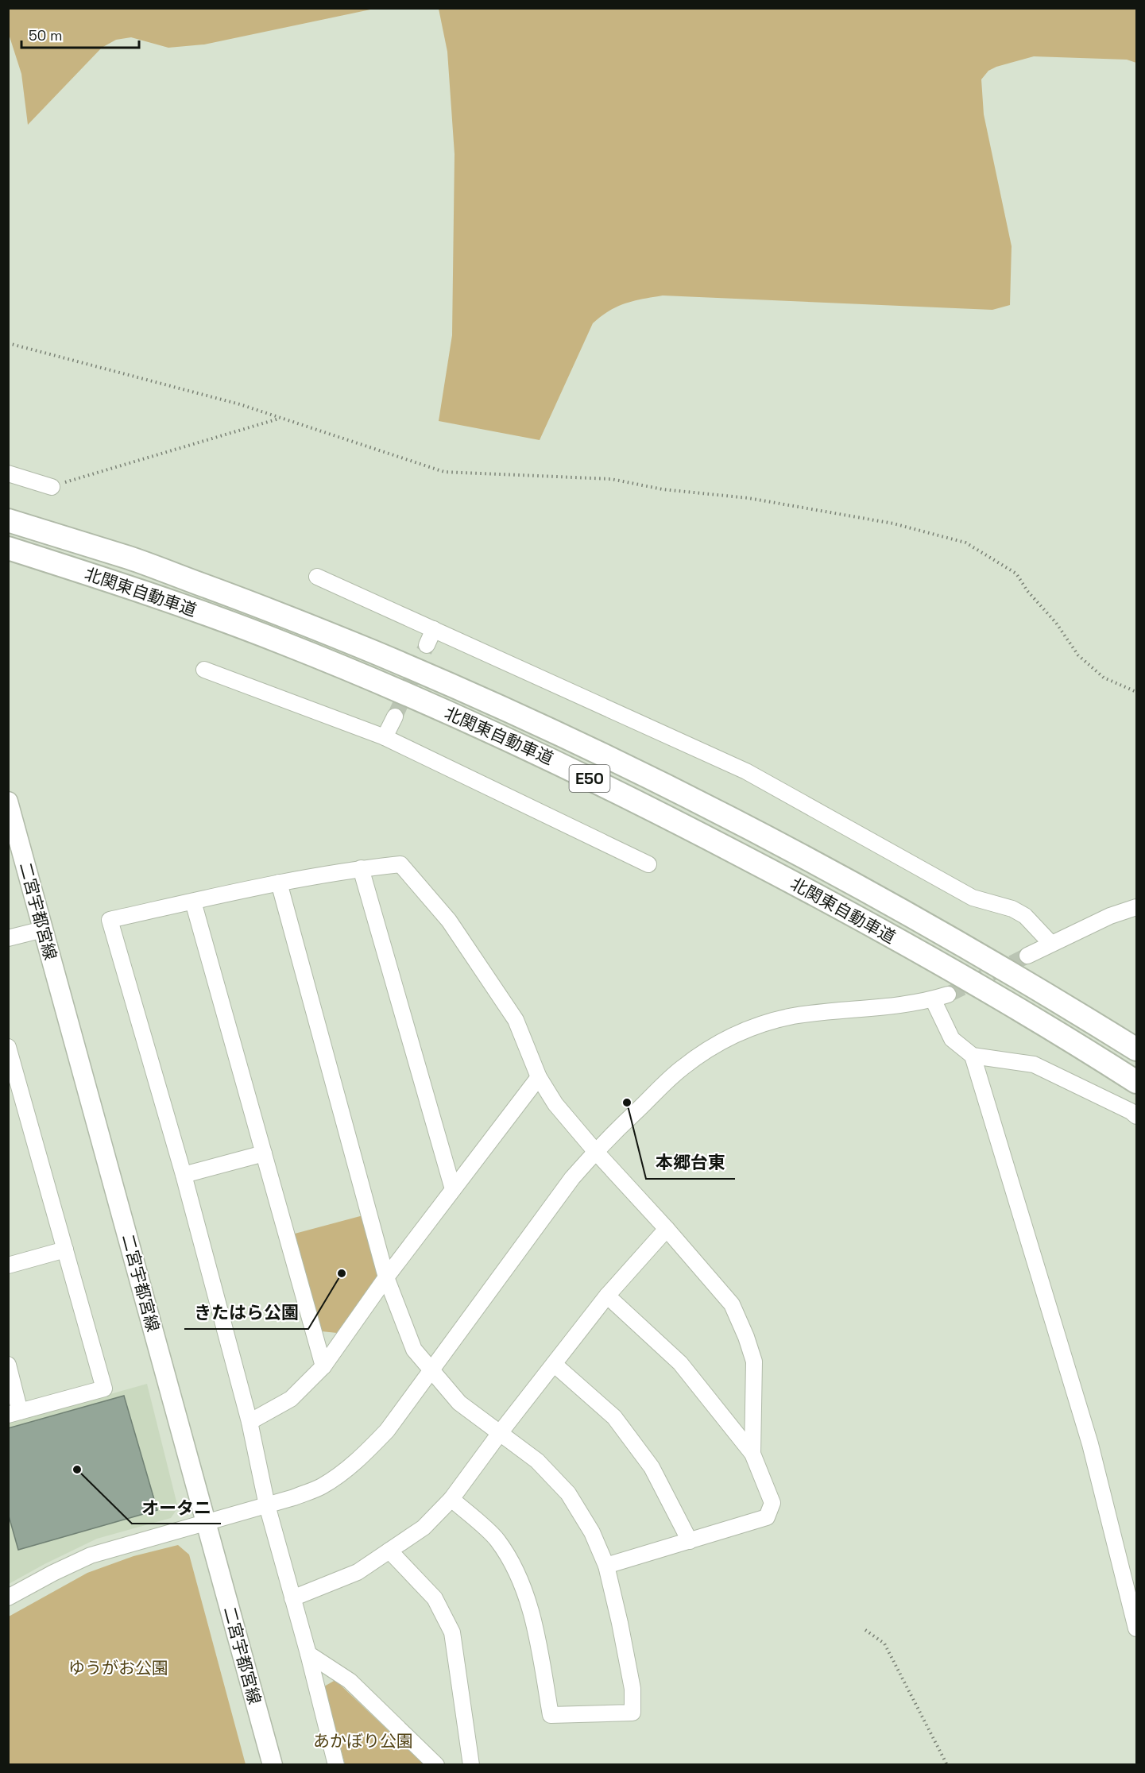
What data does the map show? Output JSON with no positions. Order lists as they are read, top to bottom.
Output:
{
  "streets": {
    "highway": ["北関東自動車道", "E50"],
    "main road": ["二宮宇都宮線"]
  },
  "parks": ["ゆうがお公園", "あかぼり公園"],
  "places": ["本郷台東", "きたはら公園", "オータニ"],
  "scale_bar": "50 m"
}
